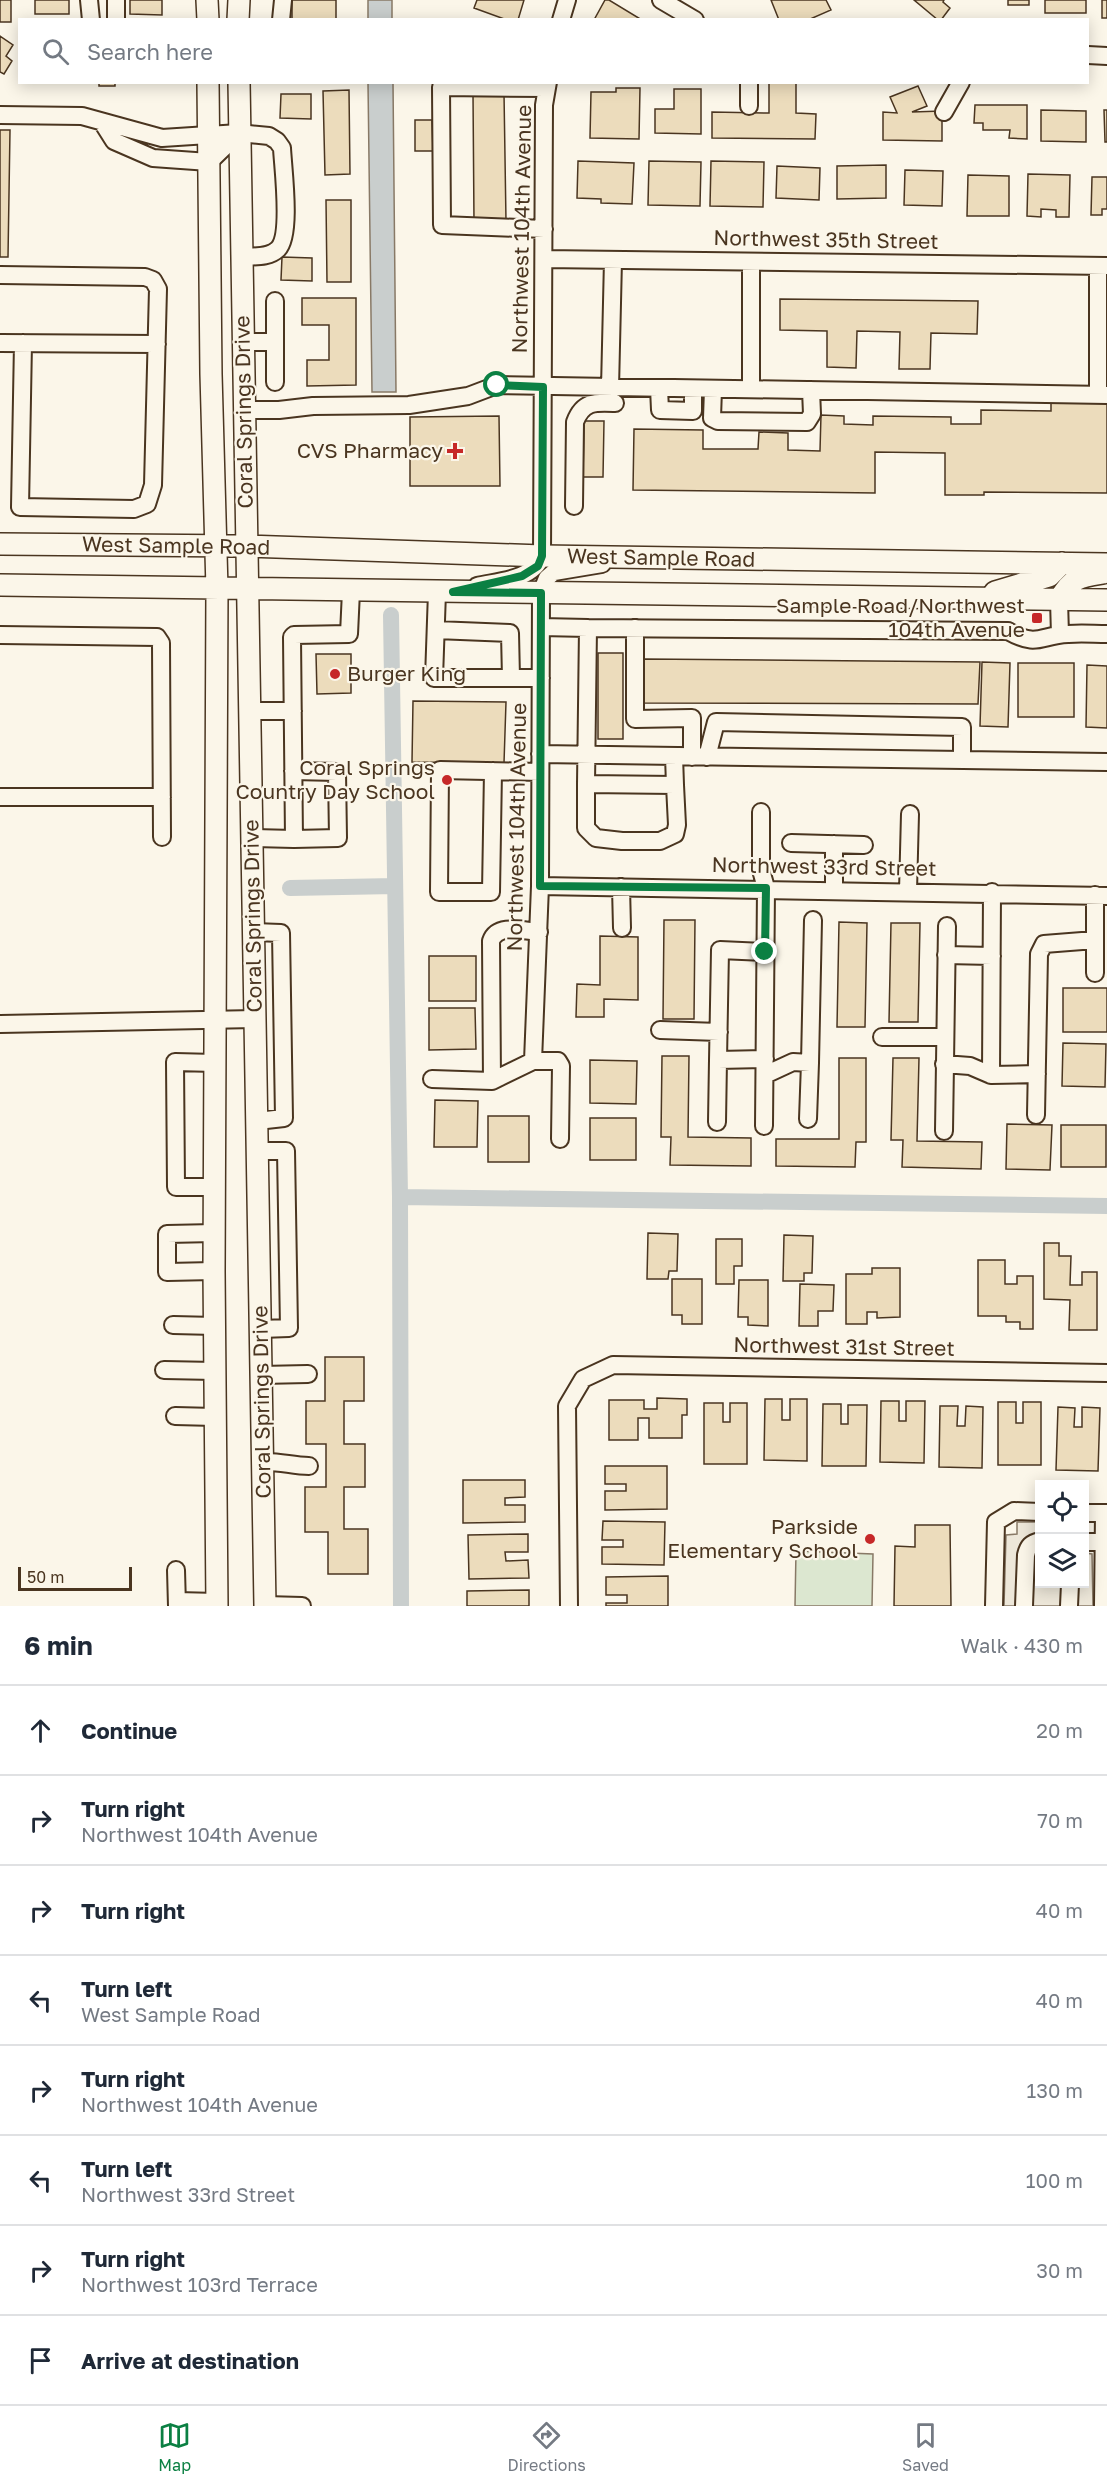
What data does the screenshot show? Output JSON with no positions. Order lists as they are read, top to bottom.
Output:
{
  "streets": {
    "main road": ["Coral Springs Drive", "West Sample Road"],
    "street": [
      "Northwest 104th Avenue",
      "Northwest 35th Street",
      "Northwest 33rd Street",
      "Northwest 31st Street"
    ]
  },
  "crossings": [
    ["Northwest 104th Avenue", "Northwest 35th Street"],
    ["Northwest 104th Avenue", "West Sample Road"],
    ["Northwest 104th Avenue", "Northwest 33rd Street"],
    ["Coral Springs Drive", "West Sample Road"]
  ],
  "places": {
    "health": ["CVS Pharmacy"],
    "transit": ["Sample Road/Northwest 104th Avenue"],
    "other": ["Burger King", "Coral Springs Country Day School", "Parkside Elementary School"]
  },
  "scale_bar": "50 m",
  "page": {
    "search": "Search here",
    "scale": "50 m",
    "heading": ["6 min", "Walk · 430 m"],
    "list": [
      ["Continue", "20 m"],
      ["Turn right", "Northwest 104th Avenue", "70 m"],
      ["Turn right", "40 m"],
      ["Turn left", "West Sample Road", "40 m"],
      ["Turn right", "Northwest 104th Avenue", "130 m"],
      ["Turn left", "Northwest 33rd Street", "100 m"],
      ["Turn right", "Northwest 103rd Terrace", "30 m"],
      "Arrive at destination"
    ],
    "nav": ["Map", "Directions", "Saved"]
  }
}
